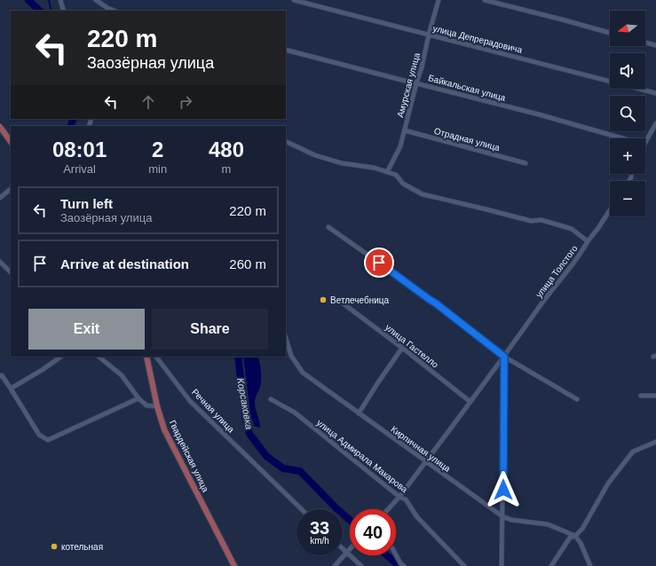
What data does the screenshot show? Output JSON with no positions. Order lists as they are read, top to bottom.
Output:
{
  "streets": {
    "main road": ["Гвардейская улица"],
    "street": [
      "улица Депрерадовича",
      "Амурская улица",
      "Байкальская улица",
      "Отрадная улица",
      "улица Толстого",
      "улица Гастелло",
      "Речная улица",
      "Кирпичная улица",
      "улица Адмирала Макарова"
    ]
  },
  "crossings": [
    ["улица Депрерадовича", "Амурская улица"],
    ["Амурская улица", "Байкальская улица"],
    ["Амурская улица", "Отрадная улица"],
    ["Амурская улица", "улица Толстого"],
    ["улица Толстого", "улица Гастелло"],
    ["улица Толстого", "Кирпичная улица"],
    ["улица Толстого", "улица Адмирала Макарова"]
  ],
  "water": ["Корсаковка"],
  "places": ["Ветлечебница", "котельная"],
  "north": "left",
  "page": {
    "map_buttons": ["+", "−"],
    "turn": ["220 m", "Заозёрная улица"],
    "eta": [
      "08:01",
      "Arrival",
      "2",
      "min",
      "480",
      "m"
    ],
    "list": [
      {
        "name": "Turn left",
        "note": "Заозёрная улица",
        "value": "220 m"
      },
      {
        "name": "Arrive at destination",
        "value": "260 m"
      }
    ],
    "buttons": ["Exit", "Share"],
    "speed": "33 km/h",
    "limit": "40"
  }
}
